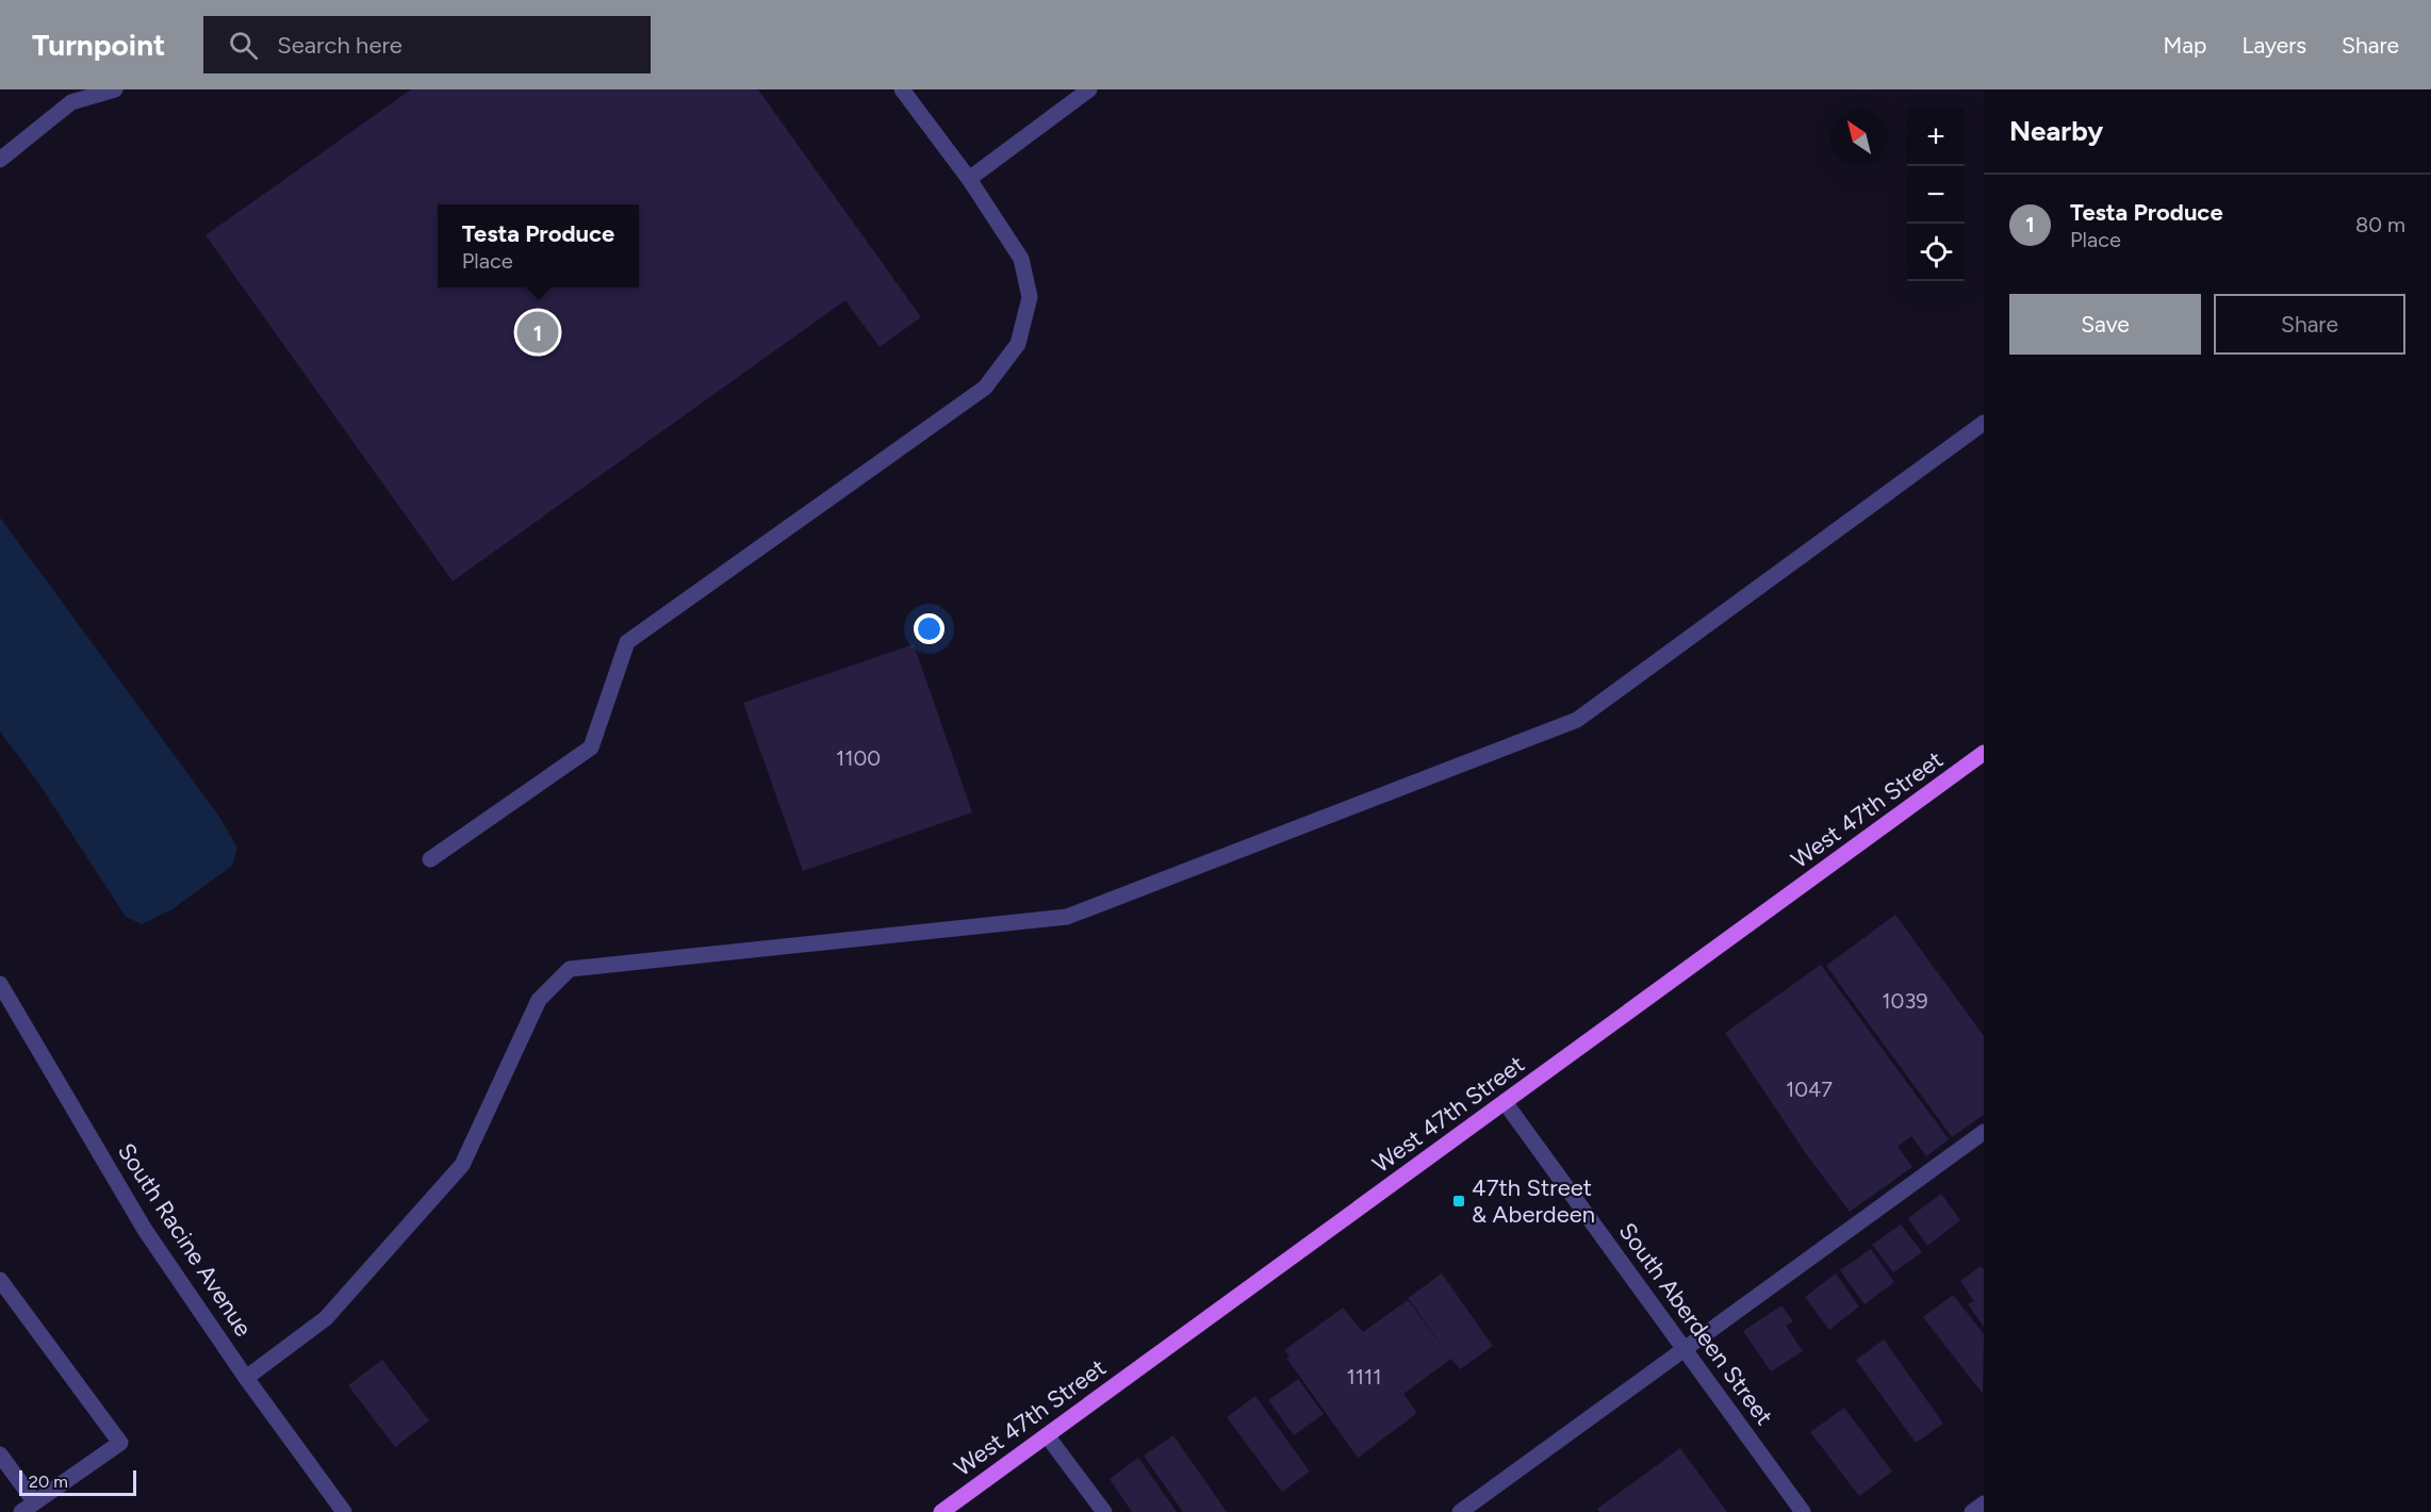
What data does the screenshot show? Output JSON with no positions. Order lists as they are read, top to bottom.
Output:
{
  "streets": {
    "main road": ["West 47th Street"],
    "street": ["South Racine Avenue", "South Aberdeen Street"]
  },
  "crossings": [
    ["West 47th Street", "South Aberdeen Street"]
  ],
  "places": {
    "transit": ["47th Street & Aberdeen"]
  },
  "house_numbers": [
    "1100",
    "1039",
    "1047",
    "1111"
  ],
  "scale_bar": "20 m",
  "north": "top left",
  "page": {
    "header": "Turnpoint",
    "search": "Search here",
    "nav": ["Map", "Layers", "Share"],
    "heading": "Nearby",
    "map_buttons": ["+", "−"],
    "list": [
      {
        "mark": "1",
        "name": "Testa Produce",
        "note": "Place",
        "value": "80 m"
      }
    ],
    "popup": ["Testa Produce", "Place"],
    "buttons": ["Save", "Share"],
    "pins": "1",
    "scale": "20 m"
  }
}
